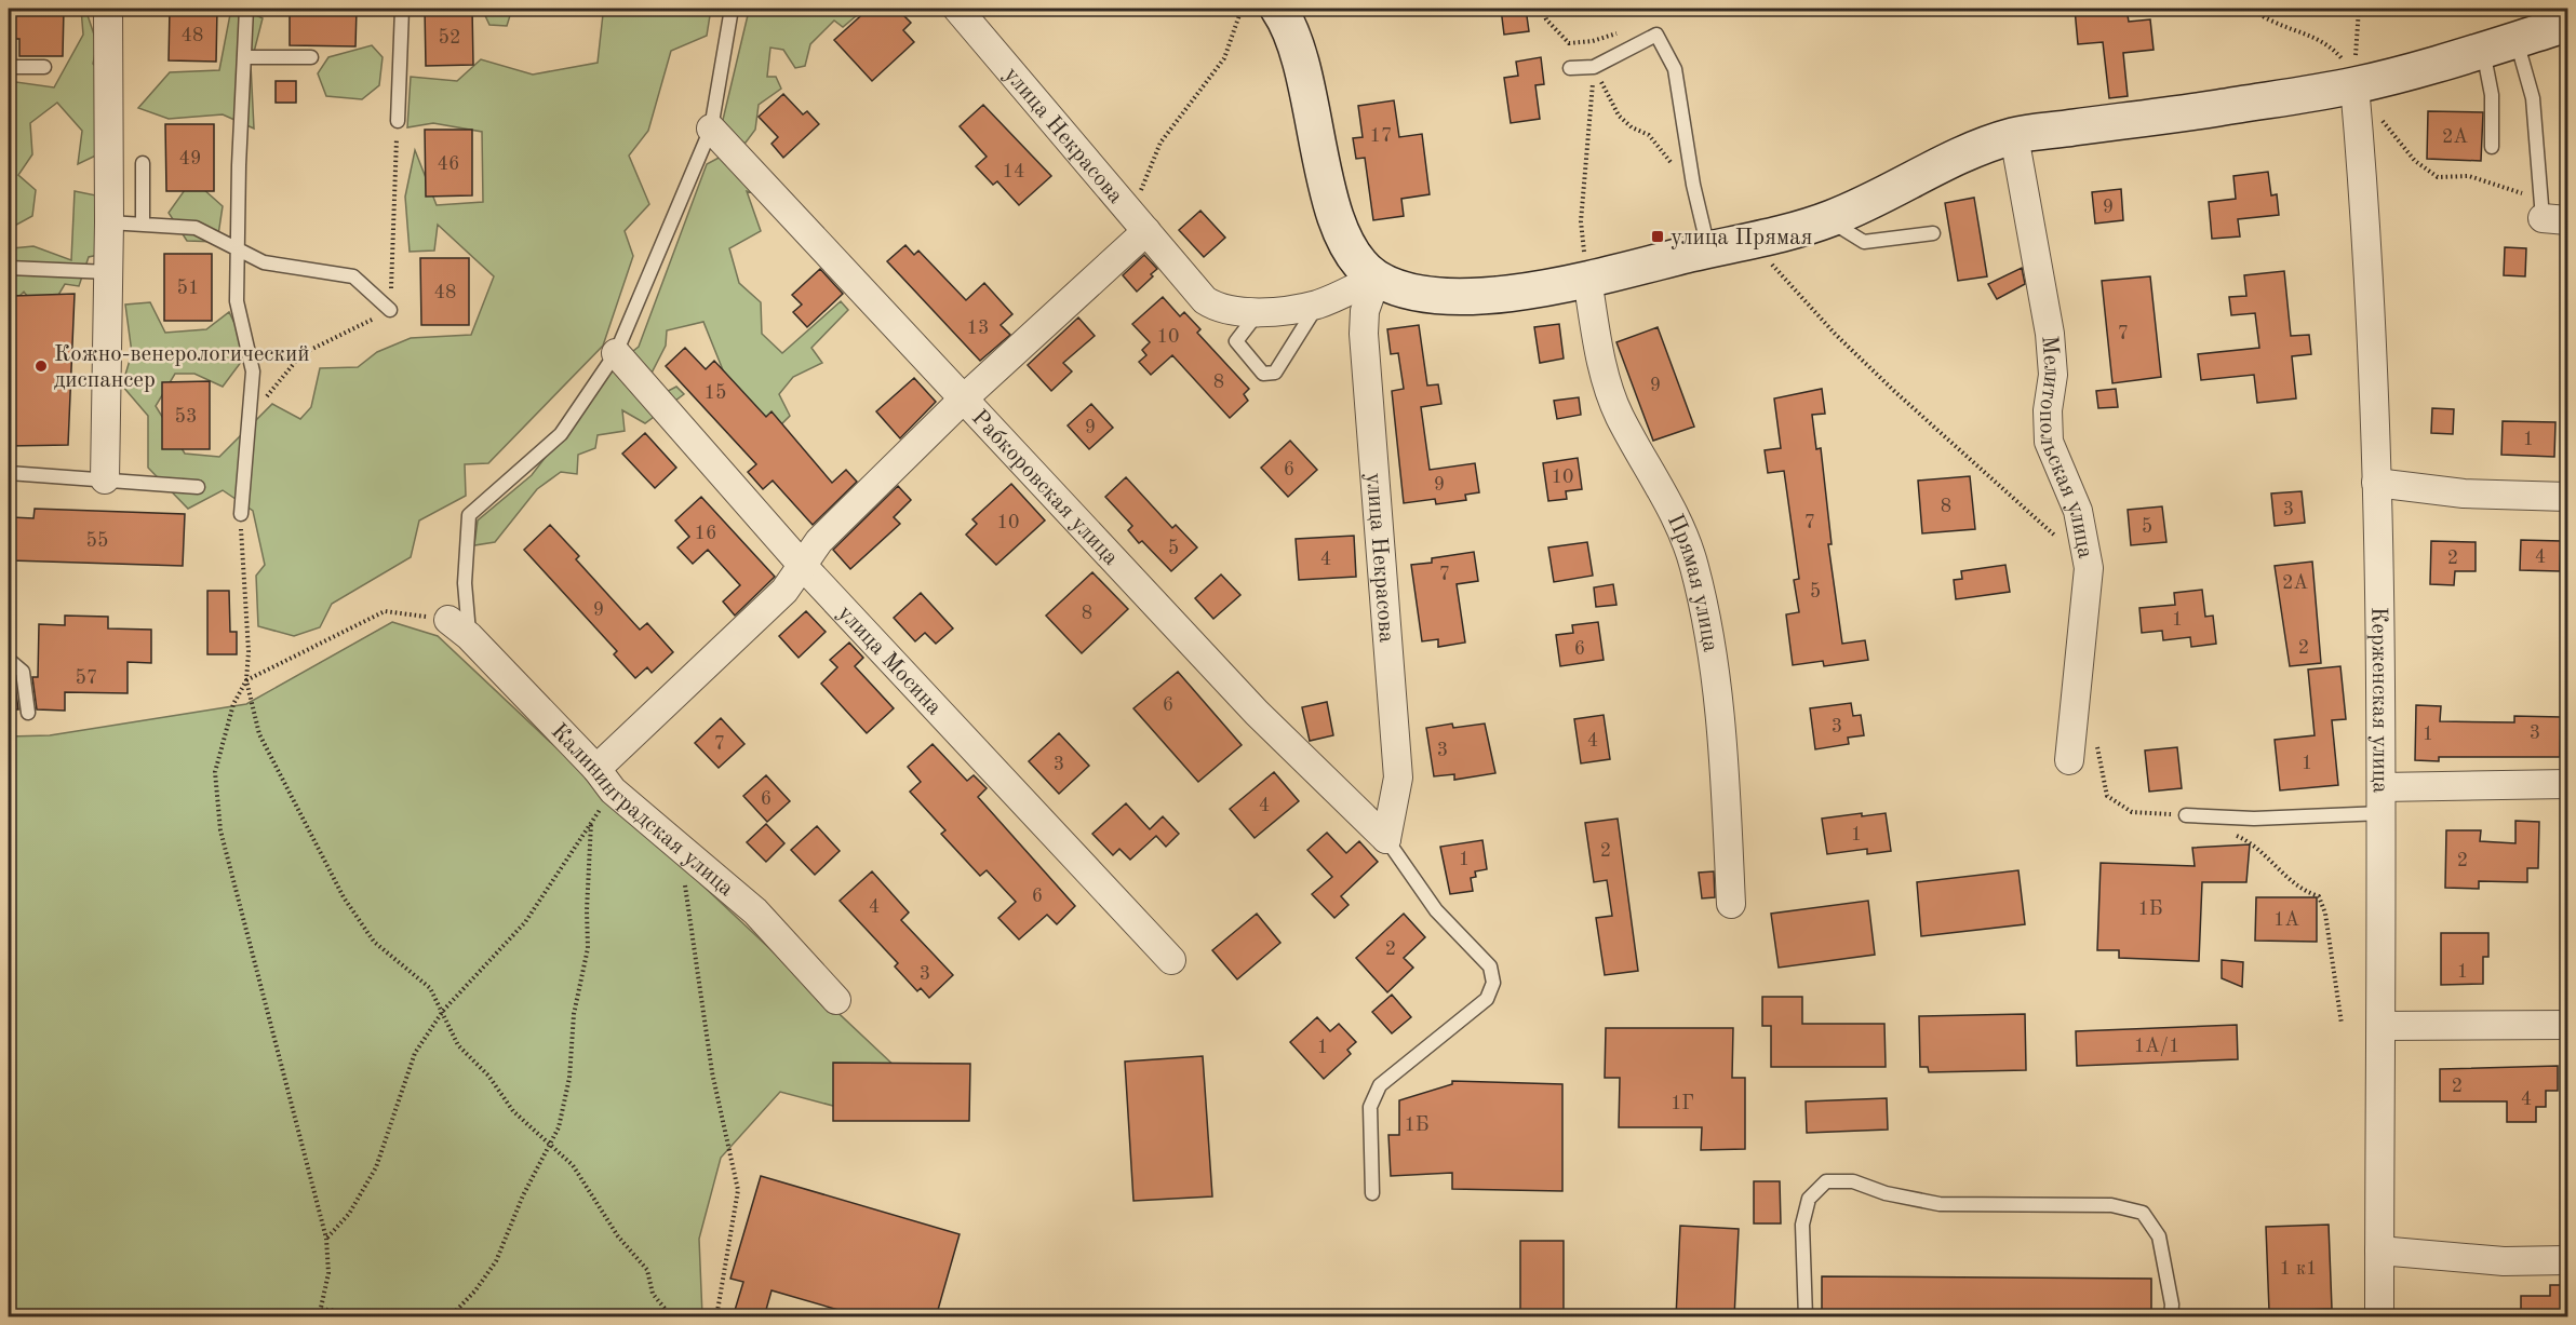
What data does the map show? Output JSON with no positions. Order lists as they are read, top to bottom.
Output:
{
  "streets": {
    "street": [
      "улица Некрасова",
      "Мелитопольская улица",
      "Рабкоровская улица",
      "Прямая улица",
      "улица Мосина",
      "Керженская улица",
      "Калининградская улица"
    ]
  },
  "crossings": [
    ["улица Некрасова", "Рабкоровская улица"]
  ],
  "places": {
    "transit": ["улица Прямая"],
    "other": ["Кожно-венерологический диспансер"]
  },
  "house_numbers": [
    "48",
    "52",
    "17",
    "2А",
    "49",
    "46",
    "14",
    "9",
    "51",
    "48",
    "13",
    "7",
    "10",
    "8",
    "9",
    "15",
    "53",
    "9",
    "1",
    "6",
    "10",
    "9",
    "8",
    "3",
    "10",
    "7",
    "5",
    "16",
    "55",
    "5",
    "4",
    "2",
    "4",
    "7",
    "2А",
    "5",
    "9",
    "8",
    "1",
    "2",
    "6",
    "57",
    "6",
    "3",
    "3",
    "1",
    "4",
    "7",
    "3",
    "1",
    "3",
    "6",
    "4",
    "1",
    "2",
    "1",
    "2",
    "6",
    "4",
    "1Б",
    "1А",
    "2",
    "1",
    "3",
    "1А/1",
    "1",
    "2",
    "4",
    "1Г",
    "1Б",
    "1 к1"
  ]
}
